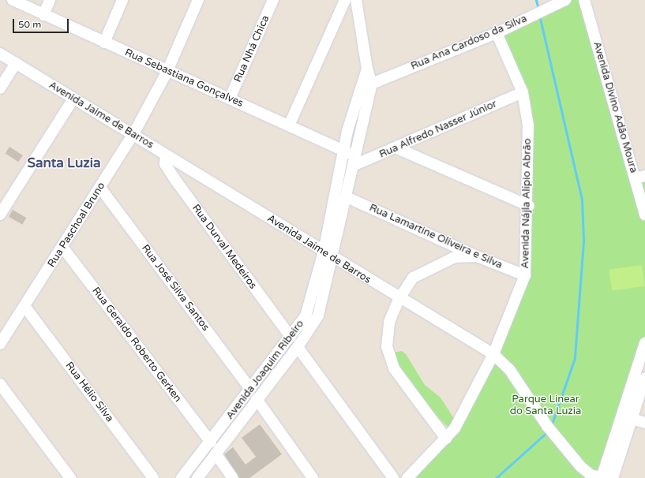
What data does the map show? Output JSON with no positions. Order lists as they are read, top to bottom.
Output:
{
  "streets": {
    "street": [
      "Rua Ana Cardoso da Silva",
      "Rua Nhá Chica",
      "Rua Sebastiana Gonçalves",
      "Avenida Divino Adão Moura",
      "Avenida Jaime de Barros",
      "Rua Alfredo Nasser Júnior",
      "Avenida Nájla Alípio Abrão",
      "Rua Paschoal Bruno",
      "Rua Lamartine Oliveira e Silva",
      "Rua Durval Medeiros",
      "Rua José Silva Santos",
      "Rua Geraldo Roberto Gerken",
      "Avenida Joaquim Ribeiro",
      "Rua Hélio Silva"
    ]
  },
  "crossings": [
    ["Rua Ana Cardoso da Silva", "Avenida Nájla Alípio Abrão"],
    ["Rua Ana Cardoso da Silva", "Avenida Joaquim Ribeiro"],
    ["Rua Nhá Chica", "Rua Sebastiana Gonçalves"],
    ["Rua Sebastiana Gonçalves", "Rua Alfredo Nasser Júnior"],
    ["Rua Sebastiana Gonçalves", "Rua Paschoal Bruno"],
    ["Rua Sebastiana Gonçalves", "Avenida Joaquim Ribeiro"],
    ["Avenida Jaime de Barros", "Avenida Nájla Alípio Abrão"],
    ["Avenida Jaime de Barros", "Rua Paschoal Bruno"],
    ["Avenida Jaime de Barros", "Rua Durval Medeiros"],
    ["Avenida Jaime de Barros", "Avenida Joaquim Ribeiro"],
    ["Rua Alfredo Nasser Júnior", "Avenida Nájla Alípio Abrão"],
    ["Rua Alfredo Nasser Júnior", "Avenida Joaquim Ribeiro"],
    ["Avenida Nájla Alípio Abrão", "Rua Lamartine Oliveira e Silva"],
    ["Rua Paschoal Bruno", "Rua José Silva Santos"],
    ["Rua Paschoal Bruno", "Rua Geraldo Roberto Gerken"],
    ["Rua Paschoal Bruno", "Rua Hélio Silva"],
    ["Rua Lamartine Oliveira e Silva", "Avenida Joaquim Ribeiro"],
    ["Rua Durval Medeiros", "Avenida Joaquim Ribeiro"],
    ["Rua José Silva Santos", "Avenida Joaquim Ribeiro"],
    ["Rua Geraldo Roberto Gerken", "Avenida Joaquim Ribeiro"]
  ],
  "districts": ["Santa Luzia"],
  "parks": ["Parque Linear do Santa Luzia"],
  "scale_bar": "50 m"
}
